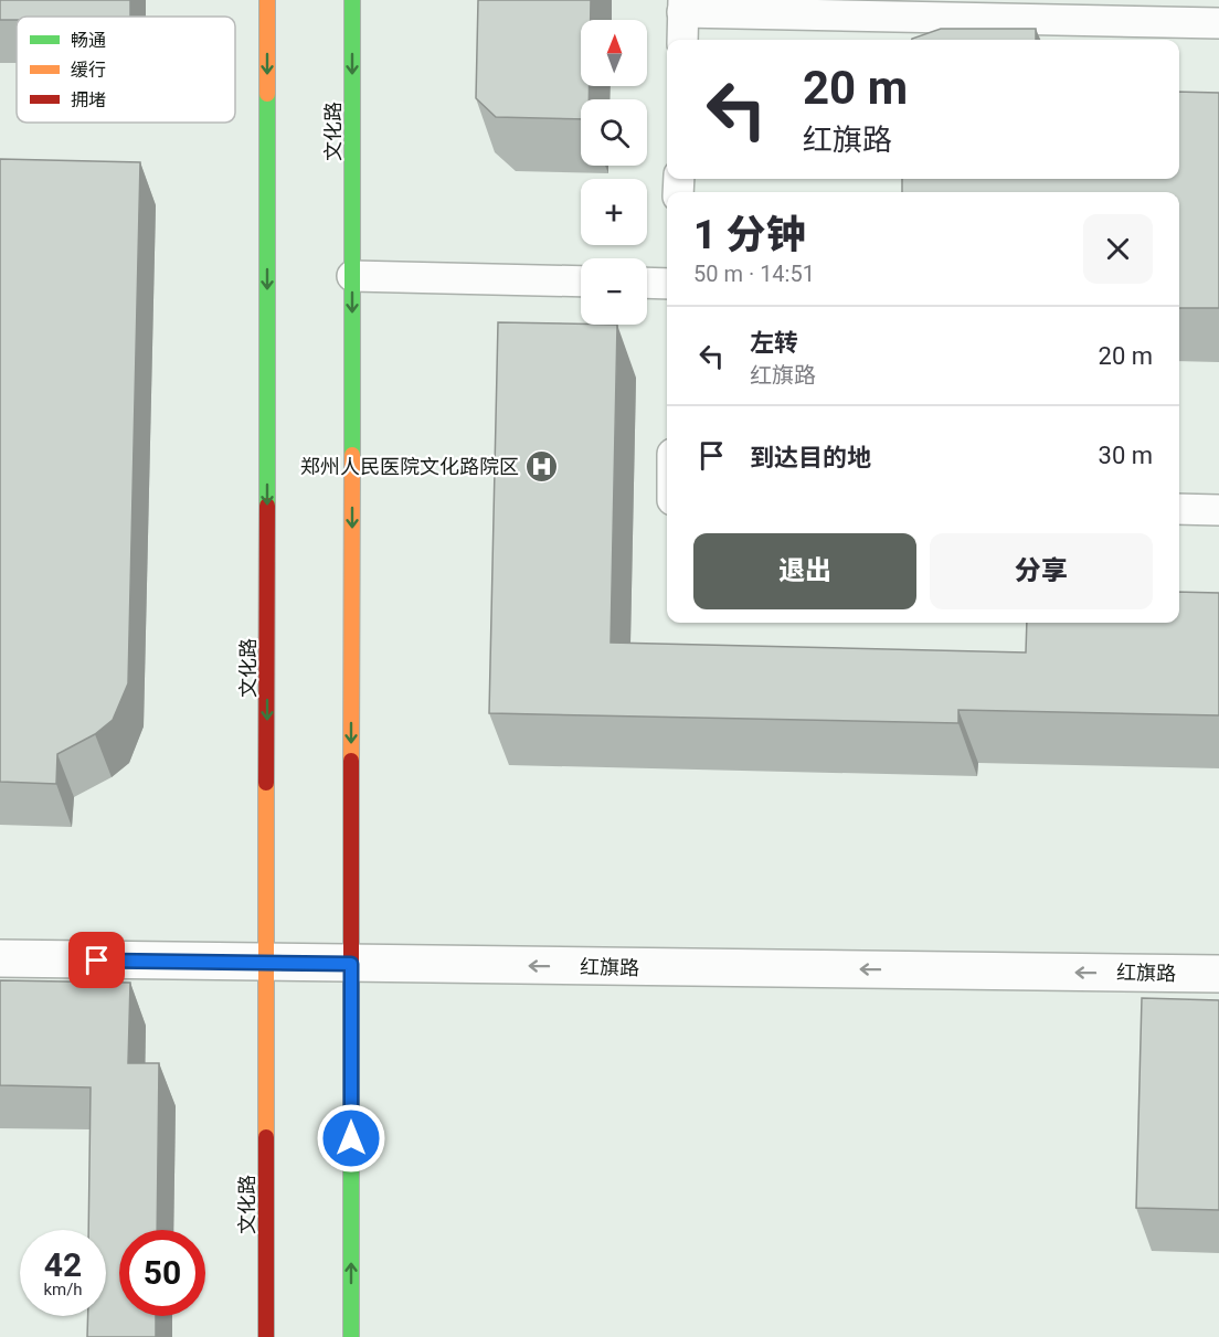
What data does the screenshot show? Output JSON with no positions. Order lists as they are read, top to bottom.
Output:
{
  "streets": {
    "main road": ["文化路"],
    "street": ["红旗路"]
  },
  "crossings": [
    ["文化路", "红旗路"]
  ],
  "one_way": ["红旗路"],
  "places": {
    "hospital": ["郑州人民医院文化路院区"]
  },
  "legend": ["畅通", "缓行", "拥堵"],
  "north": "top",
  "page": {
    "map_buttons": ["+", "−"],
    "turn": ["20 m", "红旗路"],
    "heading": ["1 分钟", "50 m · 14:51"],
    "list": [
      {
        "name": "左转",
        "note": "红旗路",
        "value": "20 m"
      },
      {
        "name": "到达目的地",
        "value": "30 m"
      }
    ],
    "buttons": ["退出", "分享"],
    "speed": "42 km/h",
    "limit": "50"
  }
}
